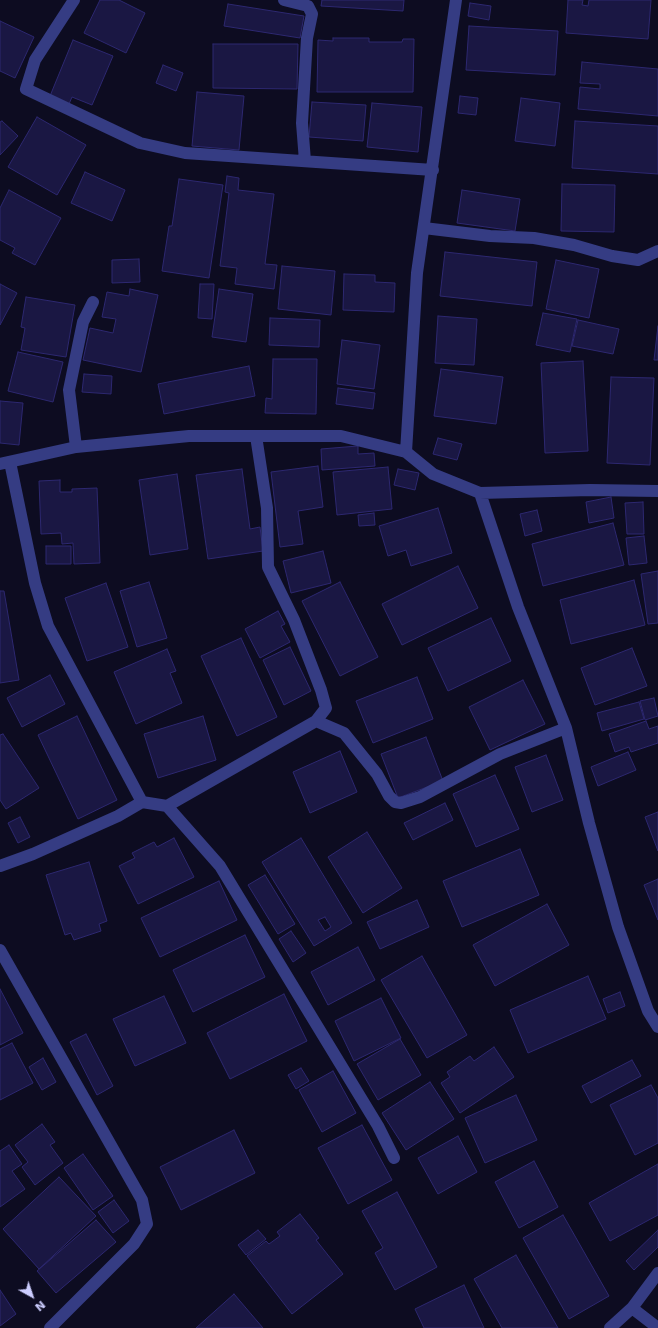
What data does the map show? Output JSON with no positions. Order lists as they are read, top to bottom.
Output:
{
  "north": "bottom right"
}
